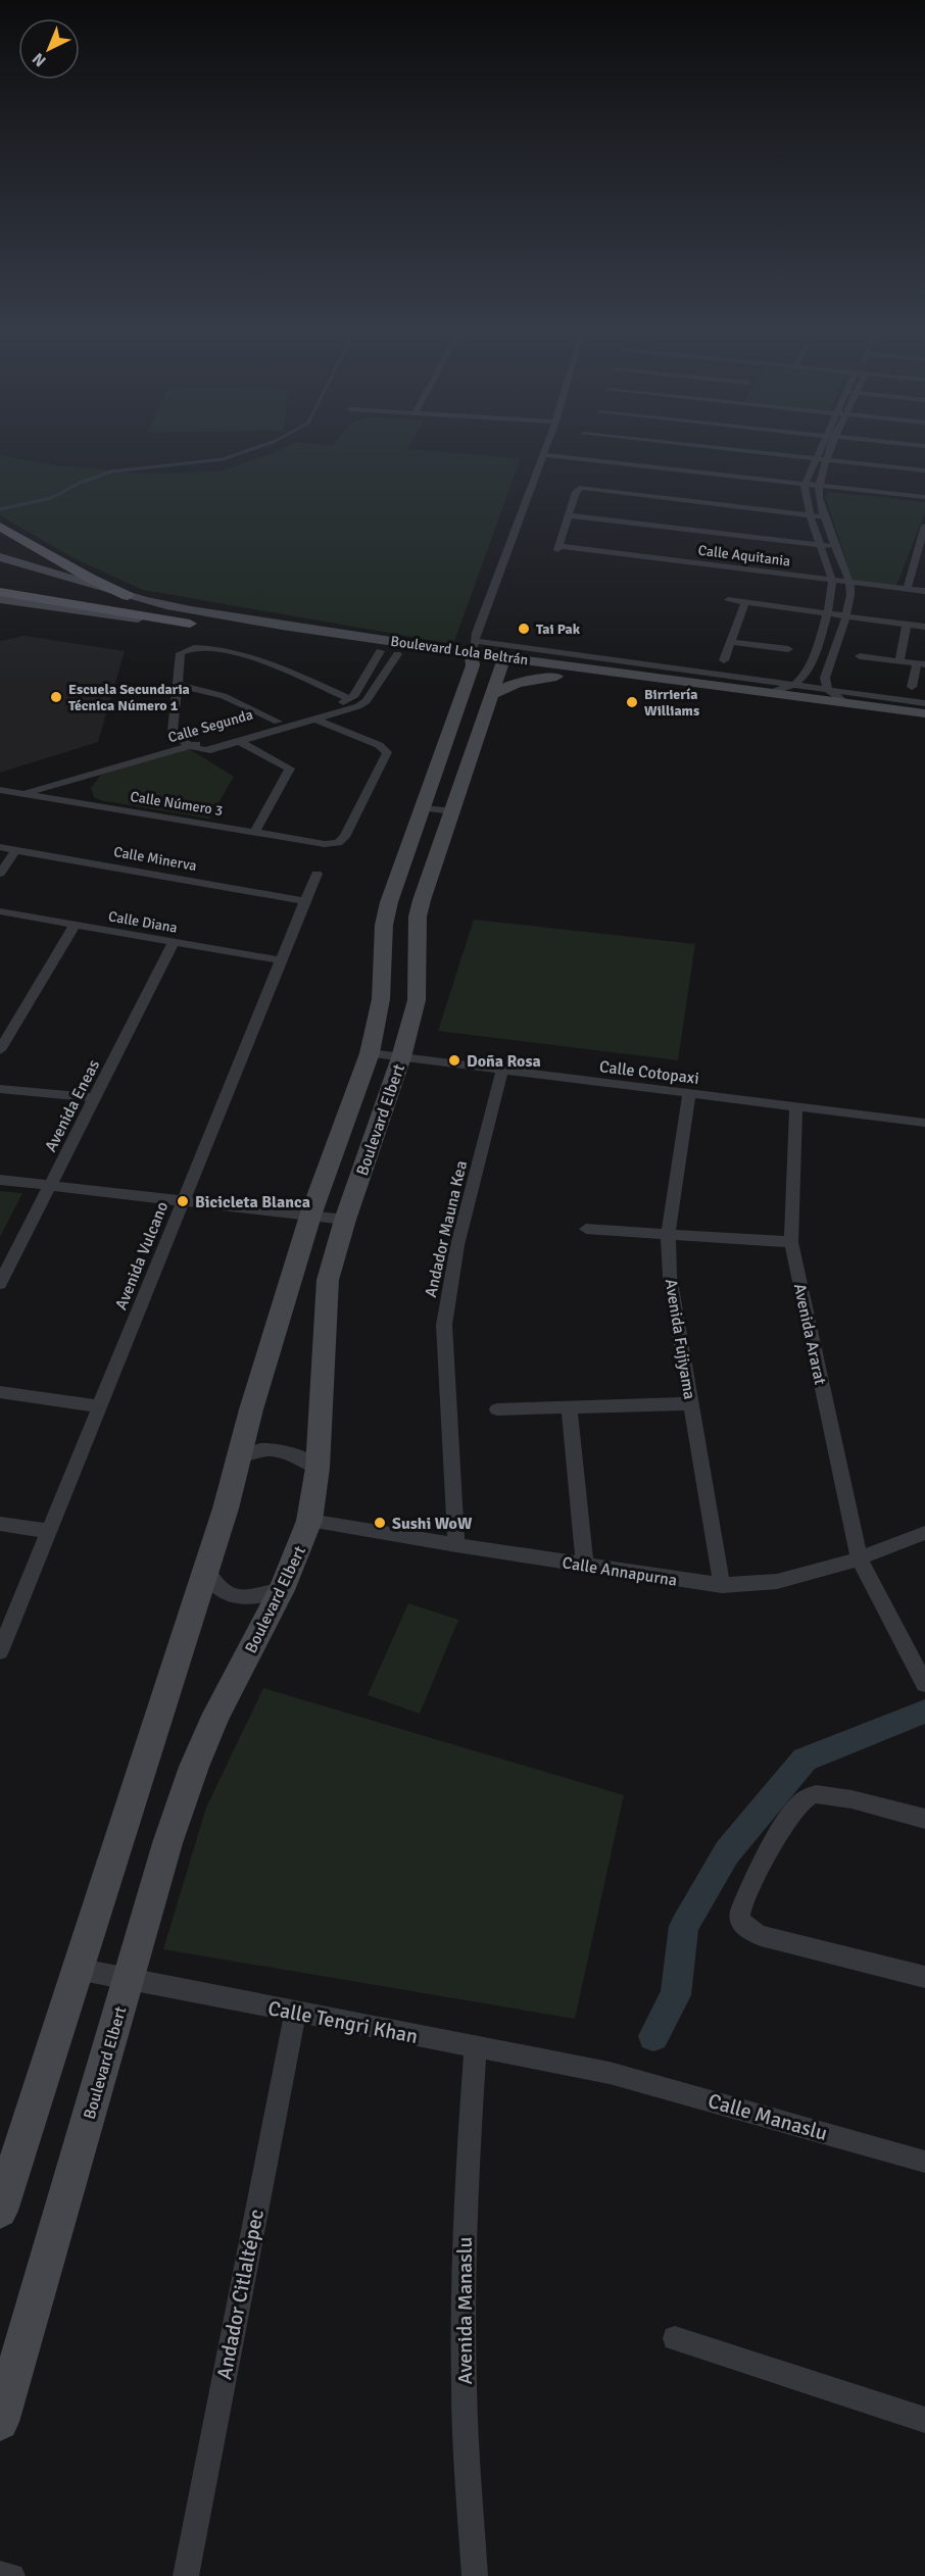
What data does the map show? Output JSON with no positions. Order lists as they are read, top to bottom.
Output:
{
  "streets": {
    "street": [
      "Calle Aquitania",
      "Boulevard Lola Beltrán",
      "Calle Segunda",
      "Calle Número 3",
      "Calle Minerva",
      "Calle Diana",
      "Calle Cotopaxi",
      "Avenida Eneas",
      "Boulevard Elbert",
      "Andador Mauna Kea",
      "Avenida Vulcano",
      "Avenida Ararat",
      "Avenida Fujiyama",
      "Calle Annapurna",
      "Calle Tengri Khan",
      "Calle Manaslu",
      "Andador Citlaltépec",
      "Avenida Manaslu"
    ]
  },
  "crossings": [
    ["Boulevard Lola Beltrán", "Calle Segunda"],
    ["Boulevard Lola Beltrán", "Boulevard Elbert"],
    ["Calle Segunda", "Calle Número 3"],
    ["Calle Minerva", "Avenida Vulcano"],
    ["Calle Diana", "Avenida Eneas"],
    ["Calle Diana", "Avenida Vulcano"],
    ["Calle Cotopaxi", "Boulevard Elbert"],
    ["Calle Cotopaxi", "Andador Mauna Kea"],
    ["Calle Cotopaxi", "Avenida Ararat"],
    ["Calle Cotopaxi", "Avenida Fujiyama"],
    ["Boulevard Elbert", "Calle Annapurna"],
    ["Boulevard Elbert", "Calle Tengri Khan"],
    ["Andador Mauna Kea", "Calle Annapurna"],
    ["Avenida Ararat", "Calle Annapurna"],
    ["Avenida Fujiyama", "Calle Annapurna"],
    ["Calle Tengri Khan", "Calle Manaslu"],
    ["Calle Tengri Khan", "Andador Citlaltépec"],
    ["Calle Tengri Khan", "Avenida Manaslu"]
  ],
  "places": [
    "Tai Pak",
    "Escuela Secundaria Técnica Número 1",
    "Birriería Williams",
    "Doña Rosa",
    "Bicicleta Blanca",
    "Sushi WoW"
  ],
  "north": "bottom left"
}
